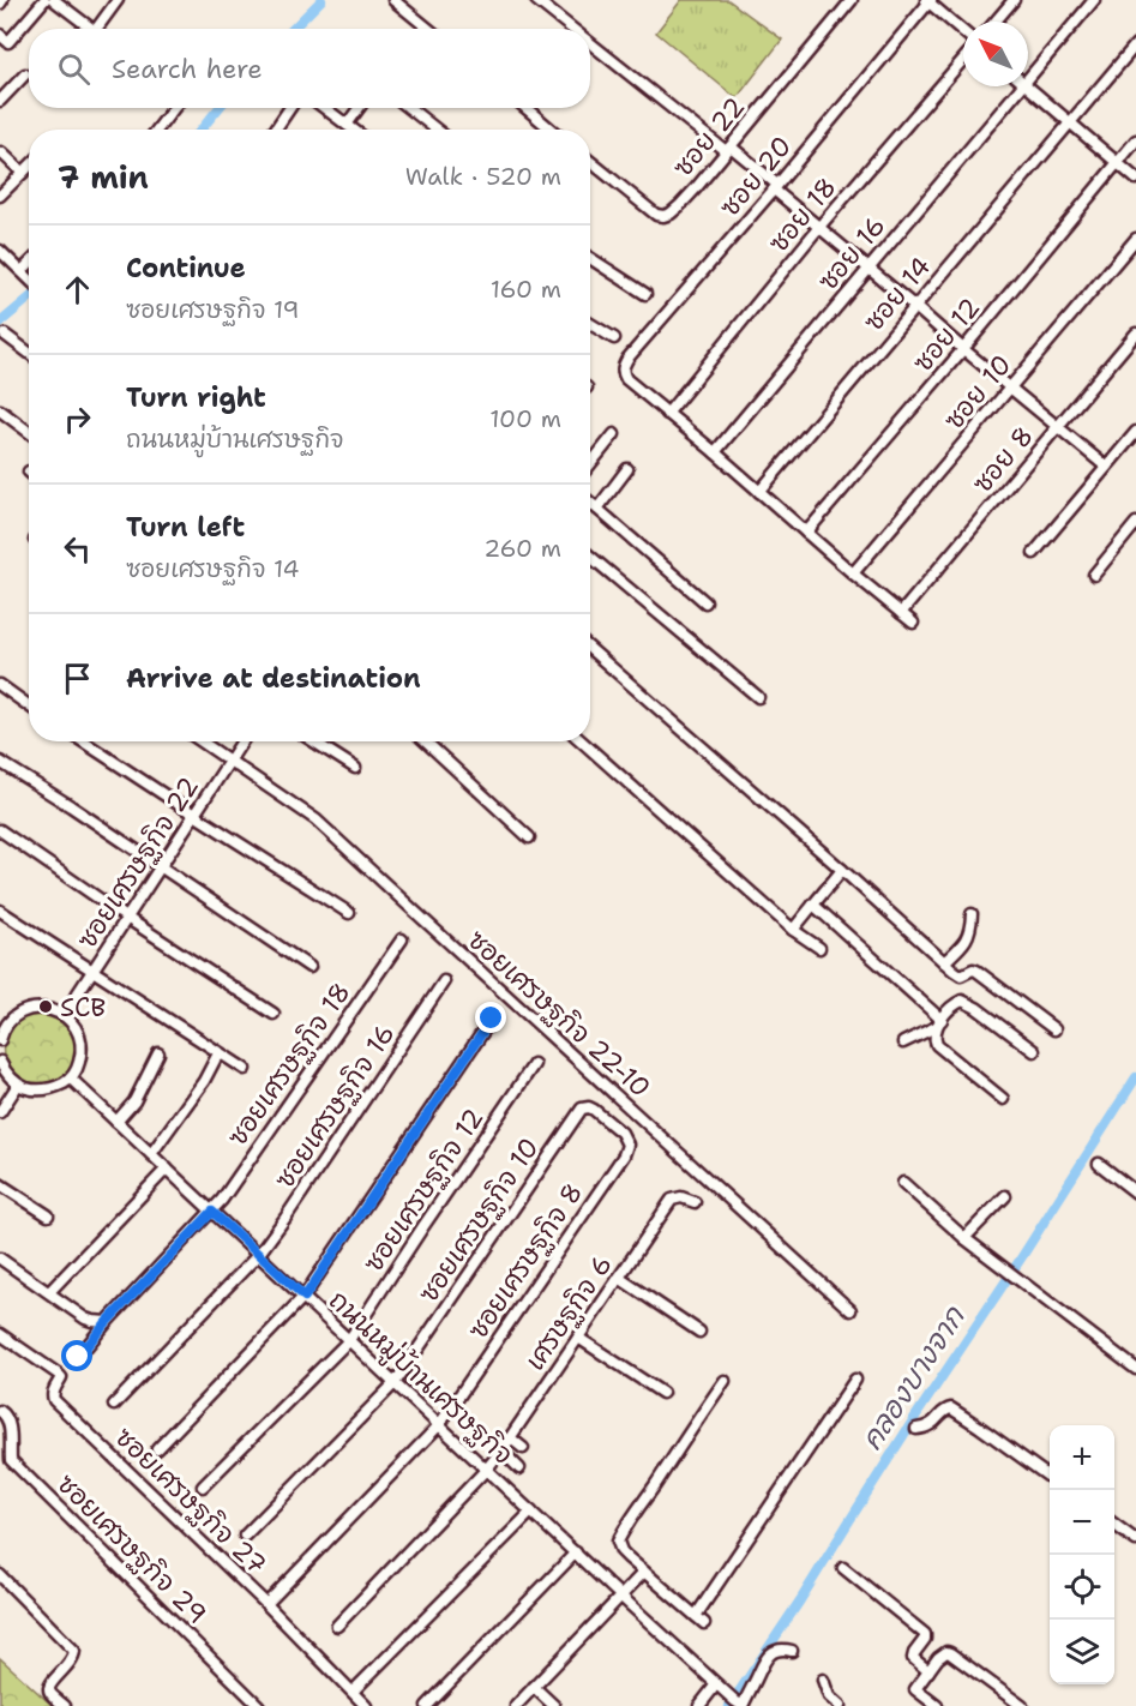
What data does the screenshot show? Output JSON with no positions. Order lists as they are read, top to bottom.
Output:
{
  "streets": {
    "street": [
      "ซอย 22",
      "ซอย 20",
      "ซอย 18",
      "ซอย 16",
      "ซอย 14",
      "ซอย 12",
      "ซอย 10",
      "ซอย 8",
      "ซอยเศรษฐกิจ 22",
      "ซอยเศรษฐกิจ 22-10",
      "ซอยเศรษฐกิจ 18",
      "ซอยเศรษฐกิจ 16",
      "ซอยเศรษฐกิจ 12",
      "ซอยเศรษฐกิจ 10",
      "ซอยเศรษฐกิจ 8",
      "เศรษฐกิจ 6",
      "ถนนหมู่บ้านเศรษฐกิจ",
      "ซอยเศรษฐกิจ 27",
      "ซอยเศรษฐกิจ 29"
    ]
  },
  "crossings": [
    ["ซอย 20", "ซอย 18"],
    ["ซอยเศรษฐกิจ 22", "ซอยเศรษฐกิจ 22-10"],
    ["ซอยเศรษฐกิจ 18", "ถนนหมู่บ้านเศรษฐกิจ"],
    ["ซอยเศรษฐกิจ 16", "ถนนหมู่บ้านเศรษฐกิจ"],
    ["ซอยเศรษฐกิจ 12", "ถนนหมู่บ้านเศรษฐกิจ"],
    ["ซอยเศรษฐกิจ 10", "ซอยเศรษฐกิจ 8"],
    ["ซอยเศรษฐกิจ 10", "ถนนหมู่บ้านเศรษฐกิจ"],
    ["ซอยเศรษฐกิจ 8", "ถนนหมู่บ้านเศรษฐกิจ"],
    ["ซอยเศรษฐกิจ 8", "ซอยเศรษฐกิจ 27"],
    ["เศรษฐกิจ 6", "ถนนหมู่บ้านเศรษฐกิจ"]
  ],
  "water": ["คลองบางจาก"],
  "places": ["SCB"],
  "north": "top left",
  "page": {
    "search": "Search here",
    "heading": ["7 min", "Walk · 520 m"],
    "list": [
      ["Continue", "ซอยเศรษฐกิจ 19", "160 m"],
      ["Turn right", "ถนนหมู่บ้านเศรษฐกิจ", "100 m"],
      ["Turn left", "ซอยเศรษฐกิจ 14", "260 m"],
      "Arrive at destination"
    ],
    "map_buttons": ["+", "−"]
  }
}
